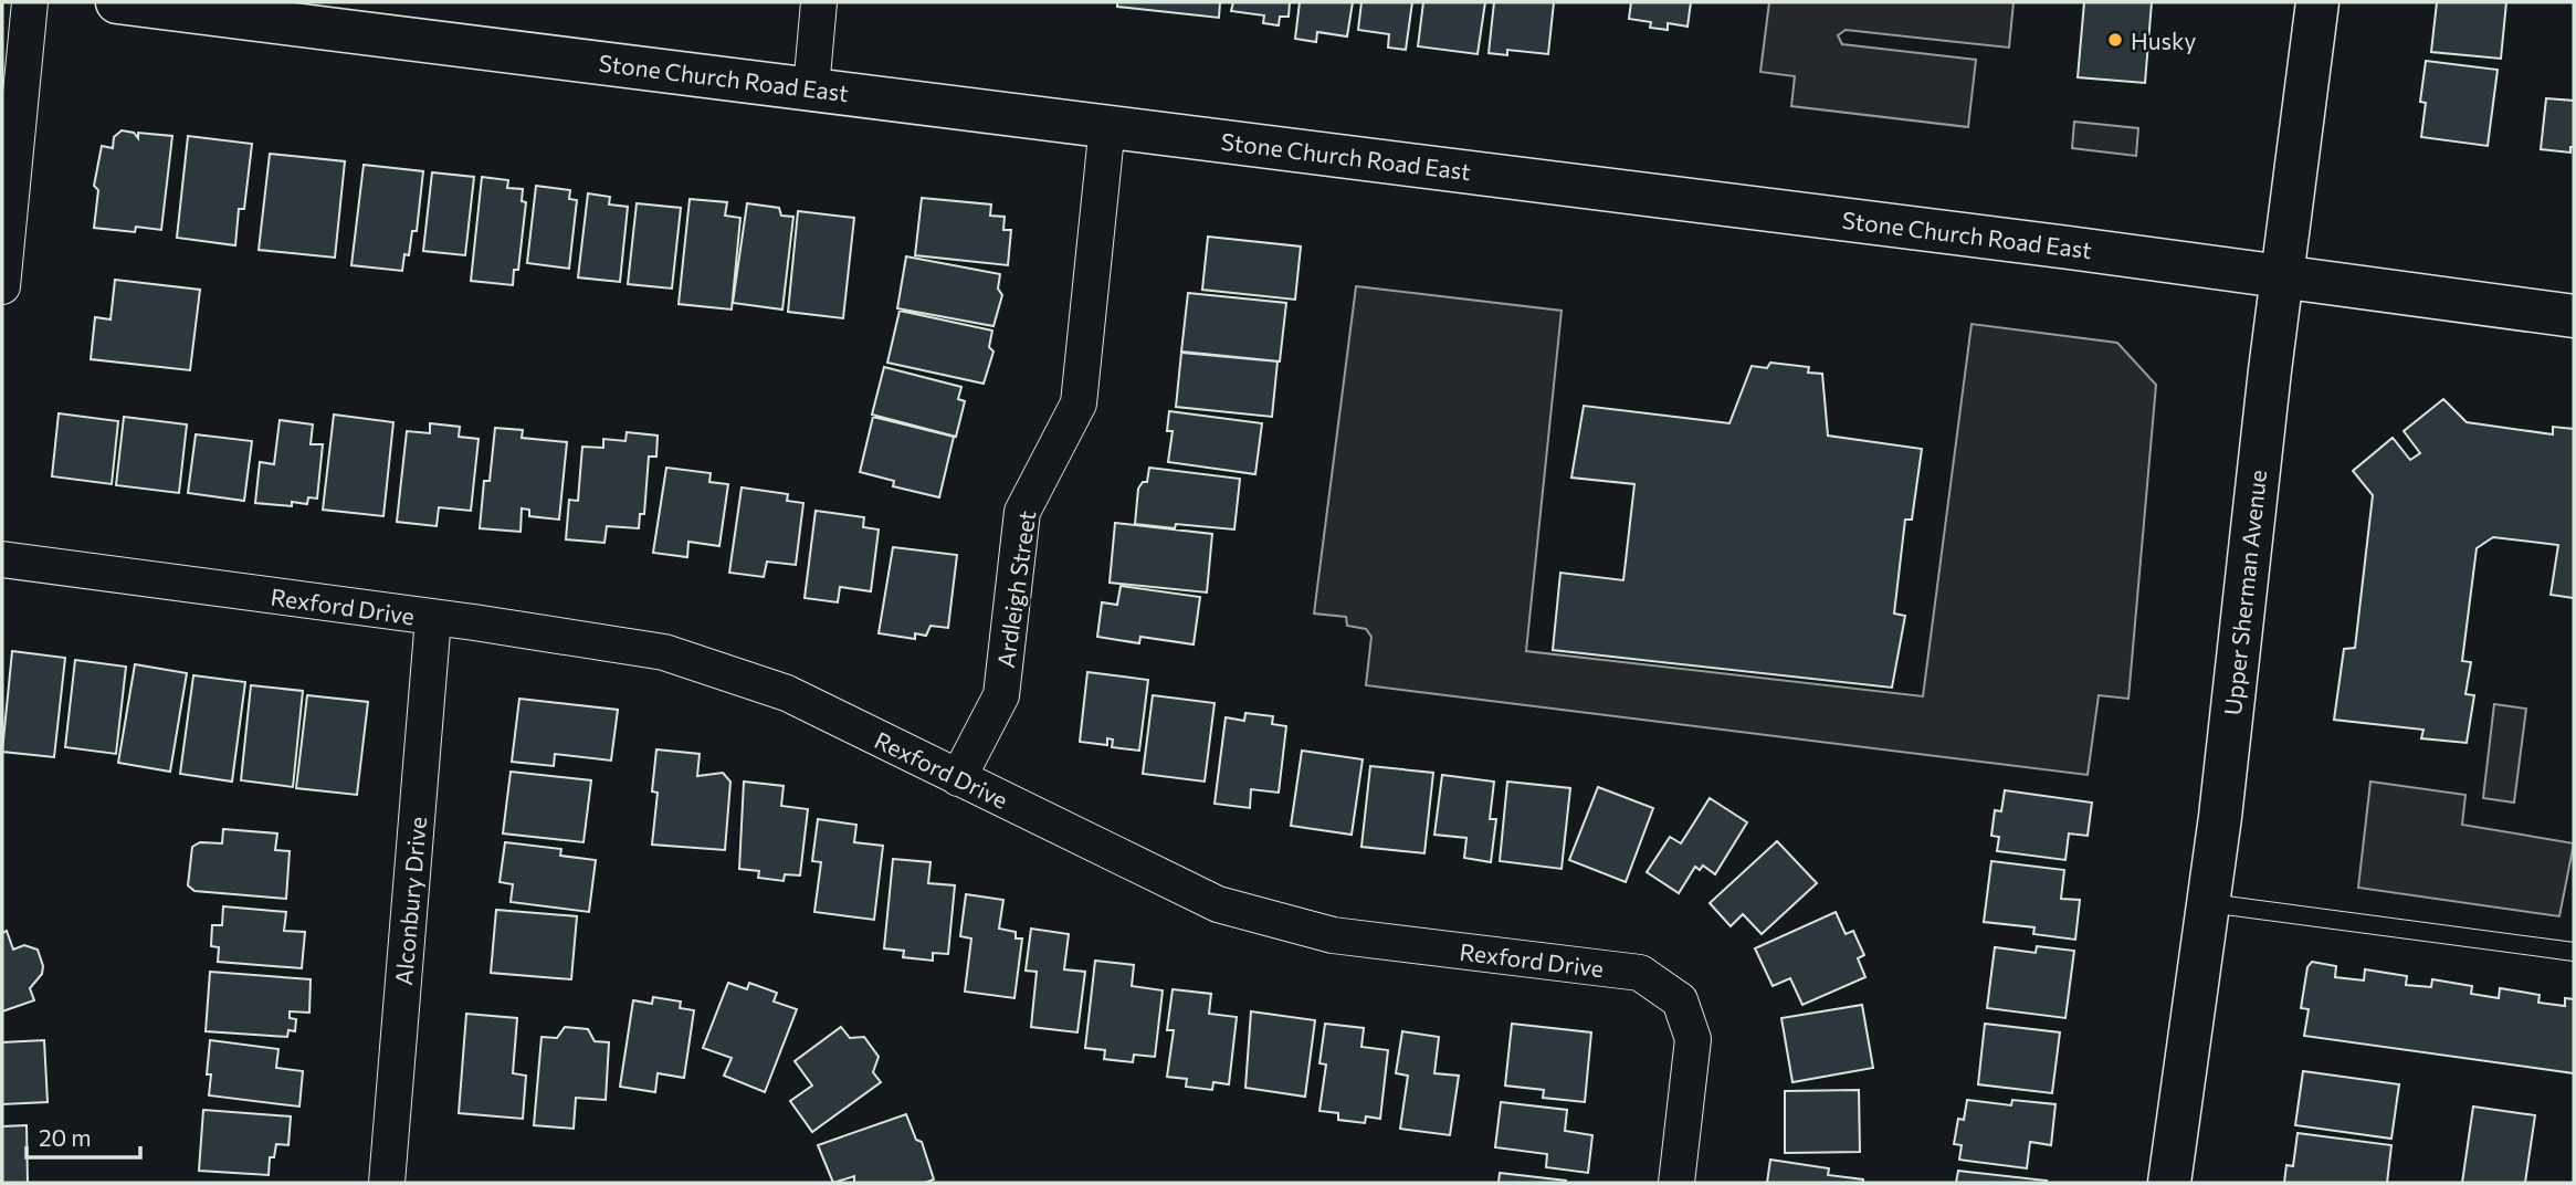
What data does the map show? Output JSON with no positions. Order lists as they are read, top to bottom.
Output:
{
  "streets": {
    "main road": ["Stone Church Road East", "Upper Sherman Avenue"],
    "street": ["Ardleigh Street", "Rexford Drive", "Alconbury Drive"]
  },
  "crossings": [
    ["Stone Church Road East", "Ardleigh Street"],
    ["Stone Church Road East", "Upper Sherman Avenue"],
    ["Ardleigh Street", "Rexford Drive"],
    ["Rexford Drive", "Alconbury Drive"]
  ],
  "places": ["Husky"],
  "scale_bar": "20 m"
}
